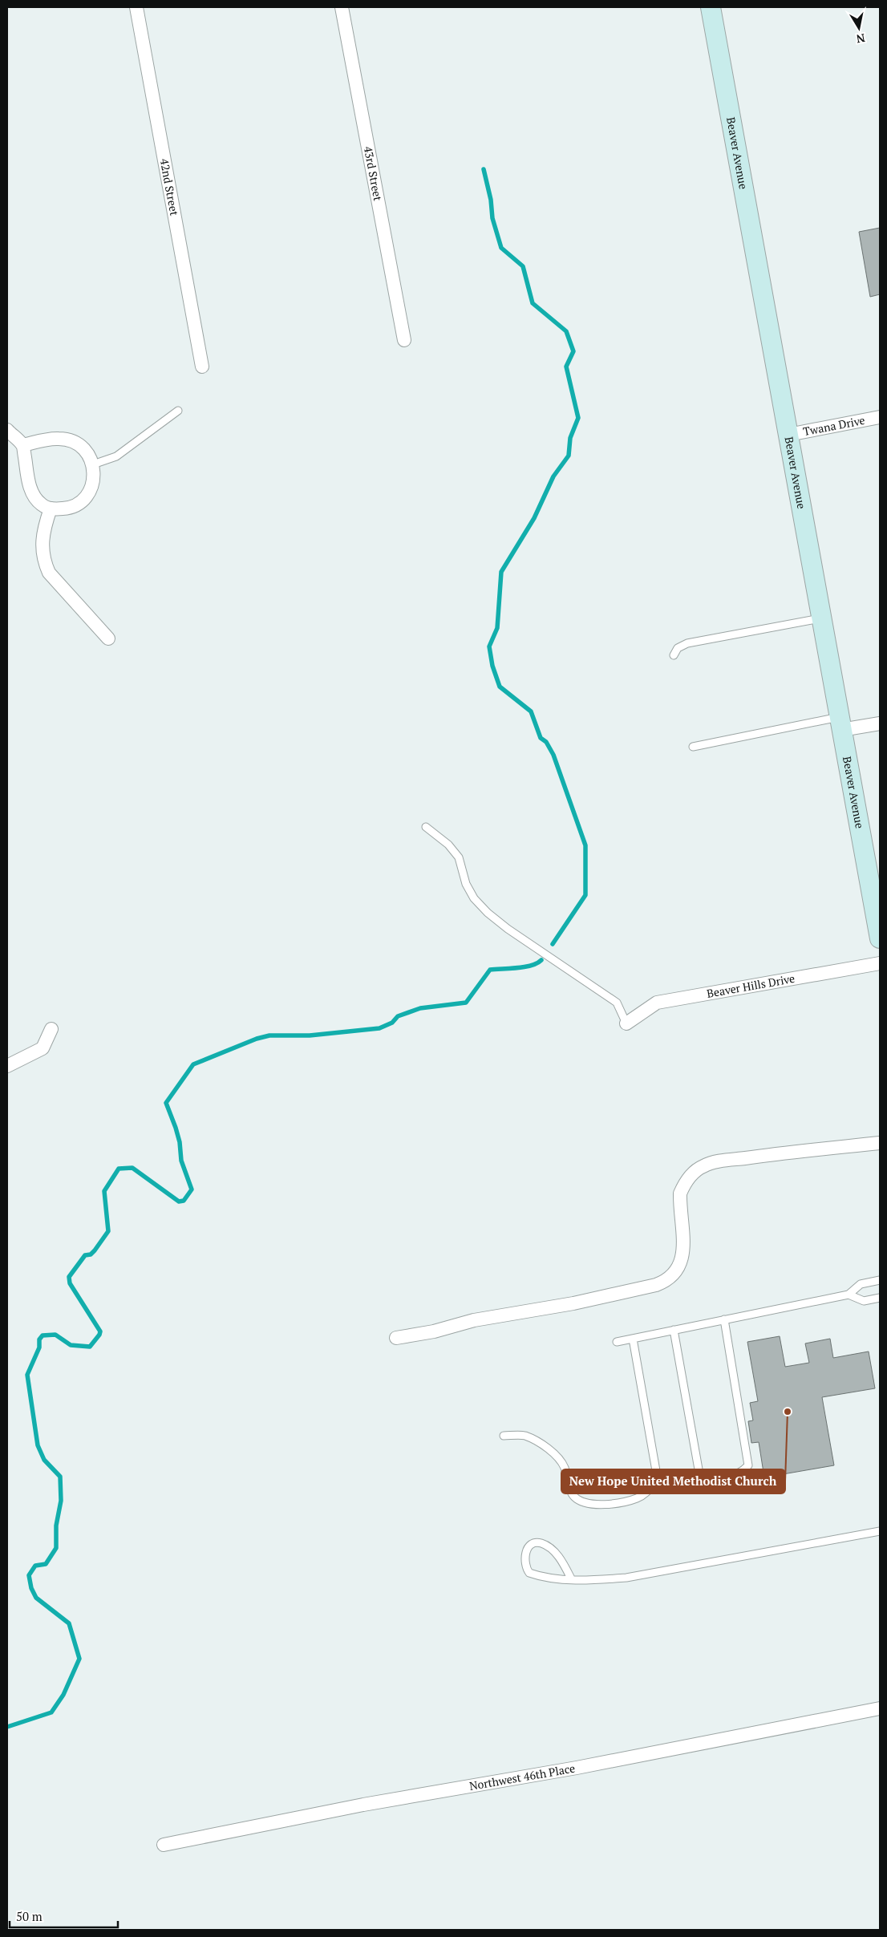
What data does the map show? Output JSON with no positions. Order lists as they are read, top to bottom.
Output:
{
  "streets": {
    "main road": ["Beaver Avenue"],
    "street": [
      "43rd Street",
      "42nd Street",
      "Twana Drive",
      "Beaver Hills Drive",
      "Northwest 46th Place"
    ]
  },
  "crossings": [
    ["Beaver Avenue", "Twana Drive"]
  ],
  "places": ["New Hope United Methodist Church"],
  "scale_bar": "50 m",
  "north": "bottom"
}
